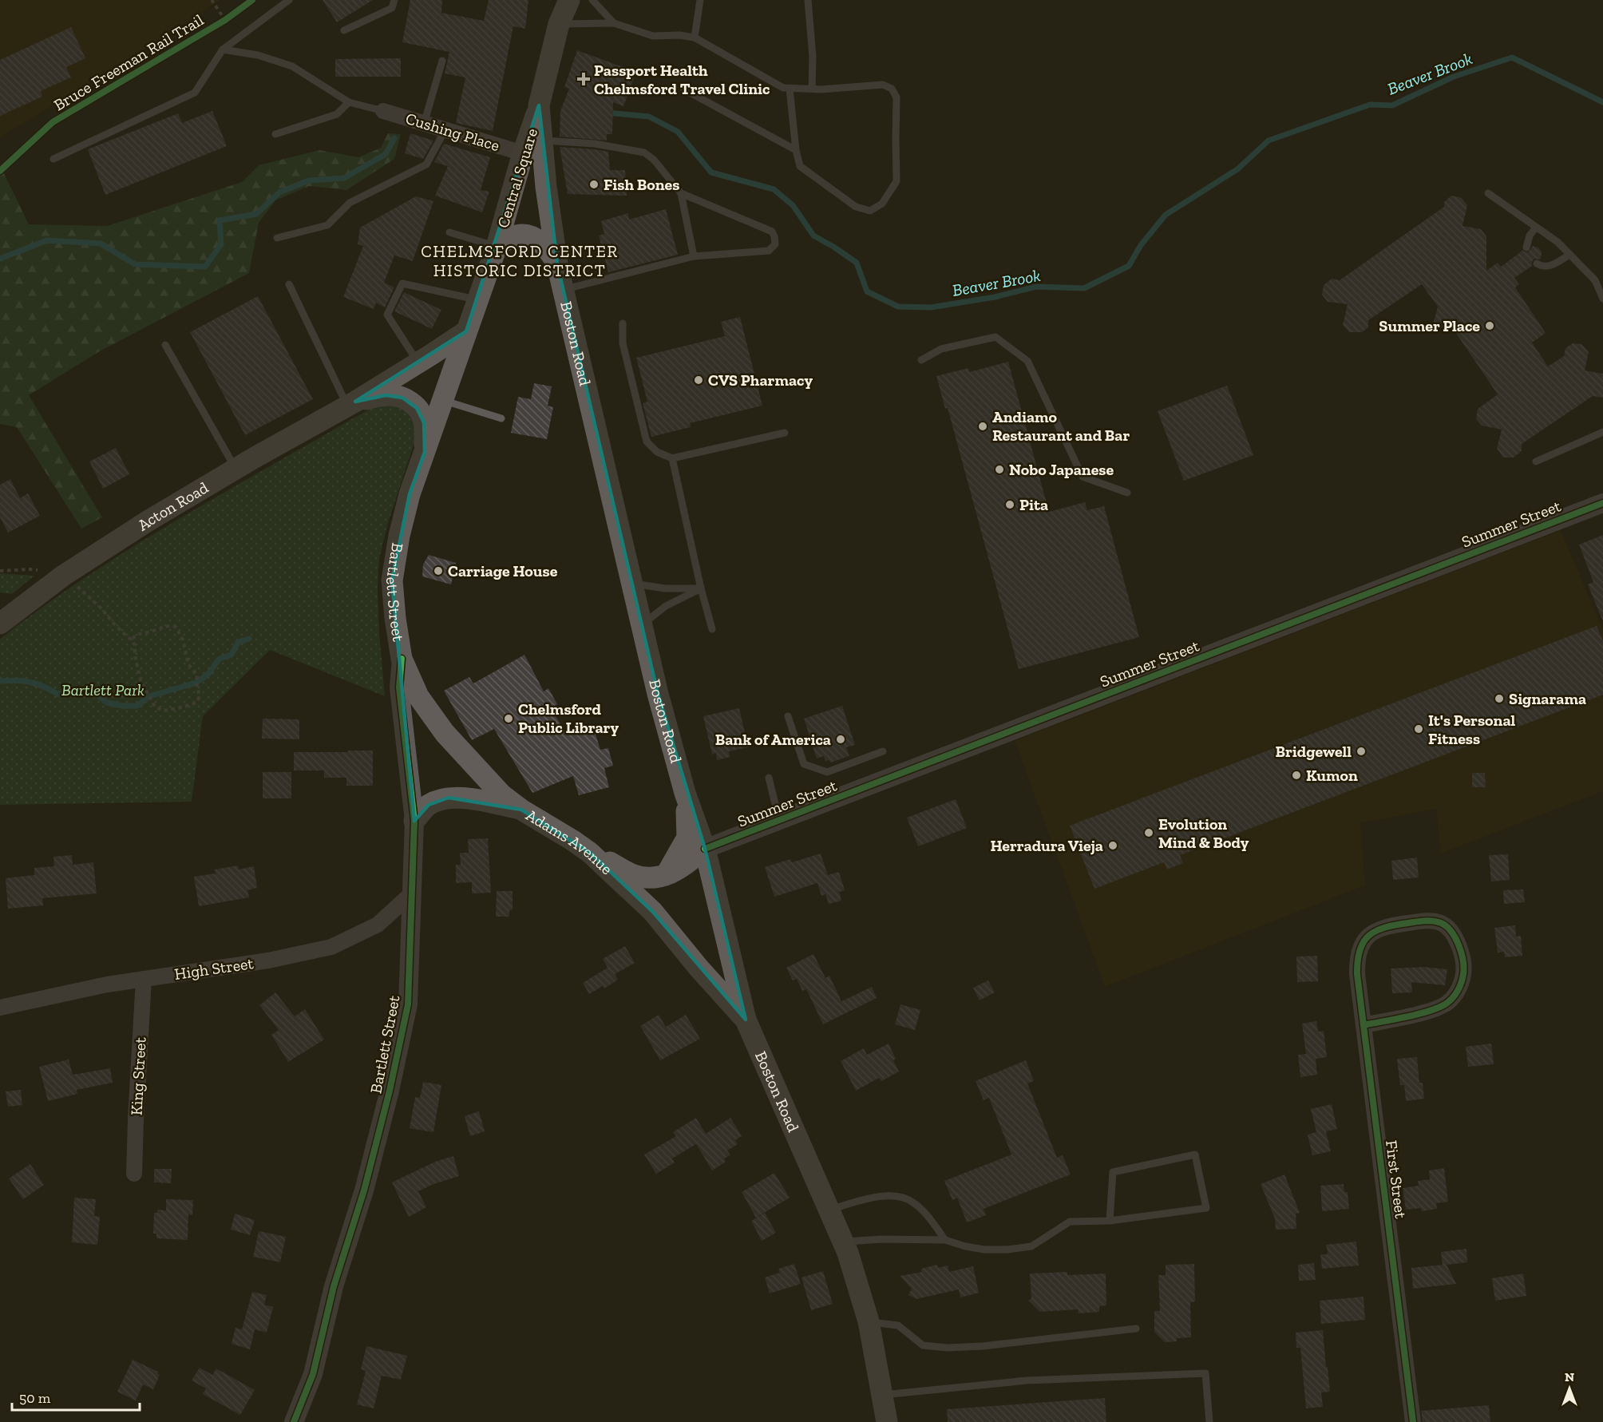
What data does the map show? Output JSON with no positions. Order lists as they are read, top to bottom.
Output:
{
  "streets": {
    "main road": [
      "Central Square",
      "Boston Road",
      "Acton Road",
      "Bartlett Street",
      "Adams Avenue"
    ],
    "street": [
      "Cushing Place",
      "Summer Street",
      "High Street",
      "King Street",
      "First Street"
    ],
    "cycle path": ["Bruce Freeman Rail Trail"]
  },
  "crossings": [
    ["Cushing Place", "Central Square"],
    ["Central Square", "Boston Road"],
    ["Central Square", "Acton Road"],
    ["Central Square", "Bartlett Street"],
    ["Boston Road", "Summer Street"],
    ["Boston Road", "Adams Avenue"],
    ["Acton Road", "Bartlett Street"],
    ["Bartlett Street", "Adams Avenue"],
    ["Bartlett Street", "High Street"],
    ["High Street", "King Street"]
  ],
  "districts": ["CHELMSFORD CENTER HISTORIC DISTRICT"],
  "water": ["Beaver Brook"],
  "parks": ["Bartlett Park"],
  "places": {
    "health": ["Passport Health Chelmsford Travel Clinic"],
    "other": [
      "Fish Bones",
      "Summer Place",
      "CVS Pharmacy",
      "Andiamo Restaurant and Bar",
      "Nobo Japanese",
      "Pita",
      "Carriage House",
      "Signarama",
      "Chelmsford Public Library",
      "It's Personal Fitness",
      "Bank of America",
      "Bridgewell",
      "Kumon",
      "Evolution Mind & Body",
      "Herradura Vieja"
    ]
  },
  "scale_bar": "50 m",
  "north": "top"
}
